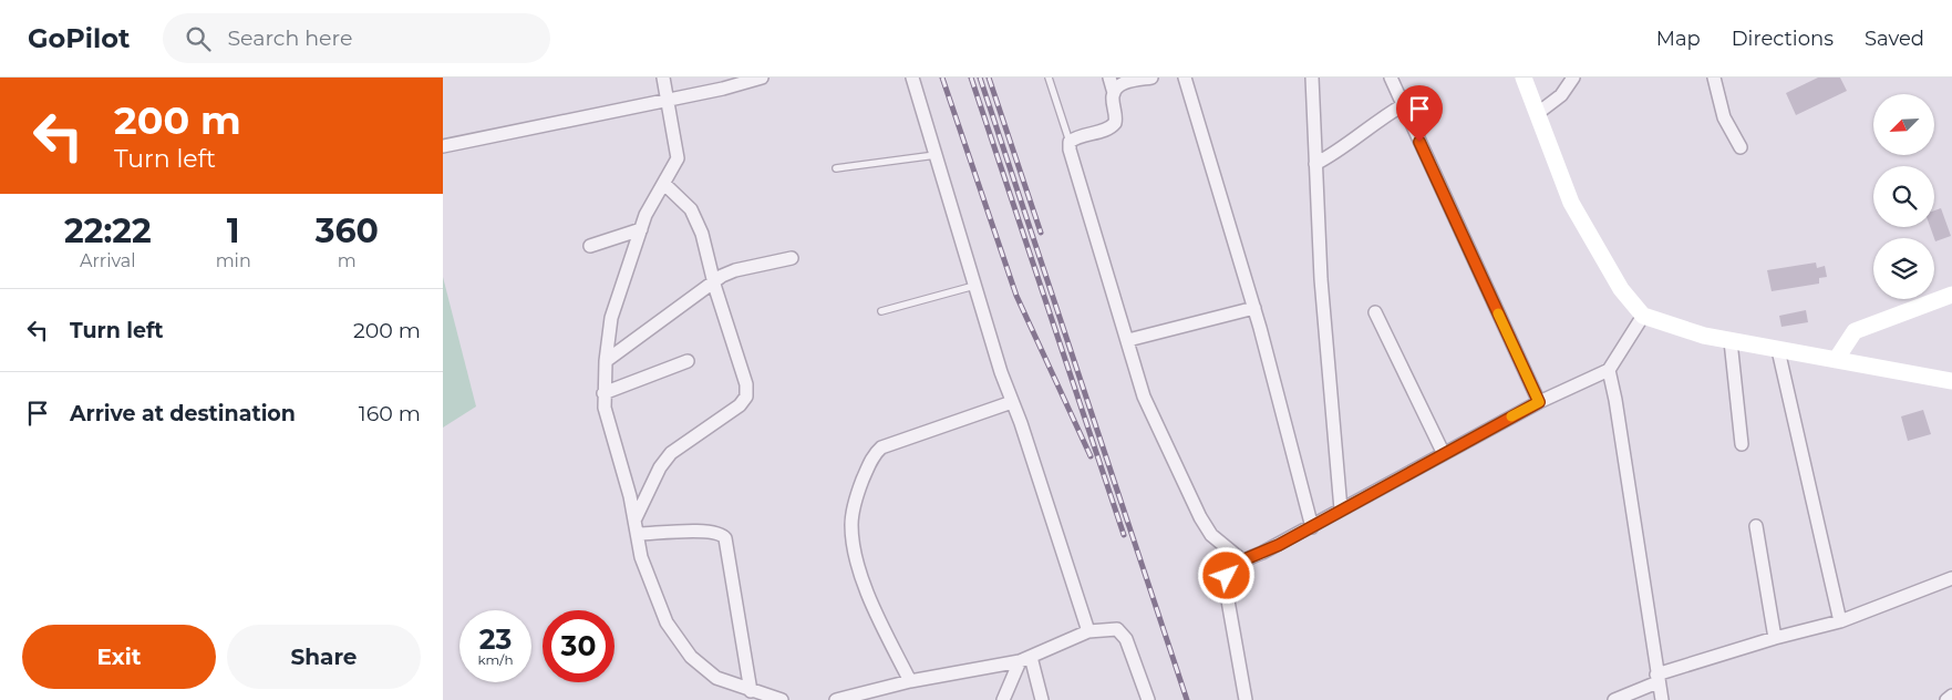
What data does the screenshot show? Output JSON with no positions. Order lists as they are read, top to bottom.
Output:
{
  "north": "bottom left",
  "page": {
    "header": "GoPilot",
    "search": "Search here",
    "nav": ["Map", "Directions", "Saved"],
    "turn": ["200 m", "Turn left"],
    "eta": [
      "22:22",
      "Arrival",
      "1",
      "min",
      "360",
      "m"
    ],
    "list": [
      {
        "name": "Turn left",
        "value": "200 m"
      },
      {
        "name": "Arrive at destination",
        "value": "160 m"
      }
    ],
    "speed": "23 km/h",
    "limit": "30",
    "buttons": ["Exit", "Share"]
  }
}
